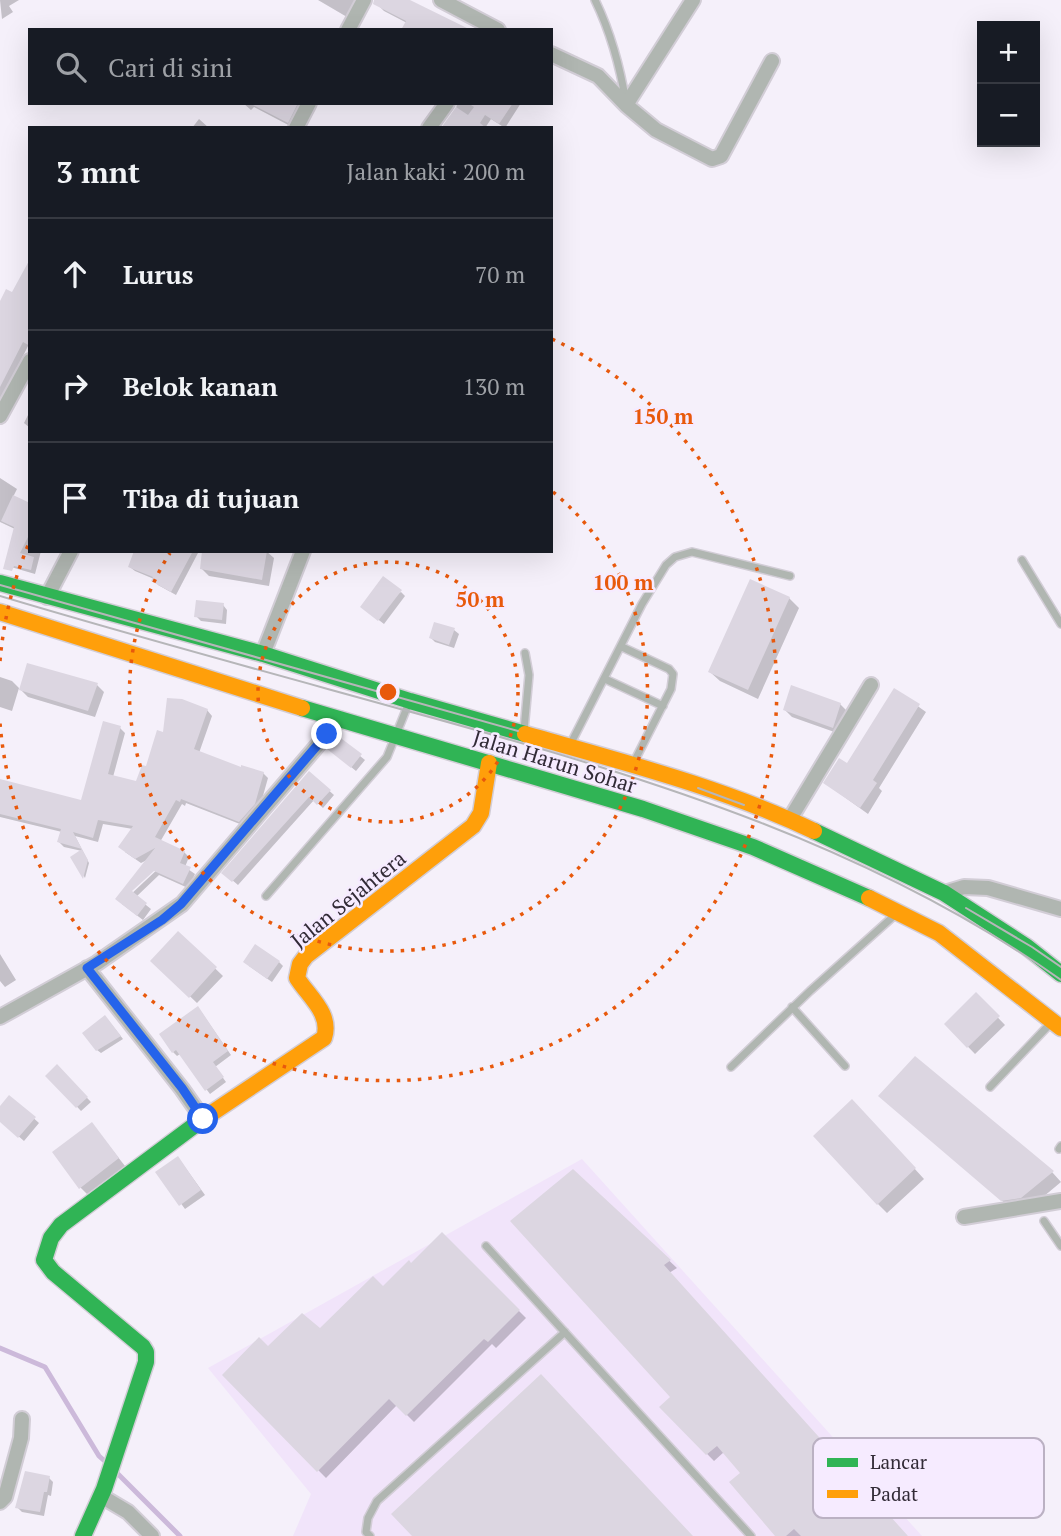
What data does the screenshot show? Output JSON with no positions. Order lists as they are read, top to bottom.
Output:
{
  "streets": {
    "main road": ["Jalan Harun Sohar", "Jalan Sejahtera"]
  },
  "crossings": [
    ["Jalan Harun Sohar", "Jalan Sejahtera"]
  ],
  "legend": ["Lancar", "Padat"],
  "page": {
    "map_buttons": ["+", "−"],
    "search": "Cari di sini",
    "heading": ["3 mnt", "Jalan kaki · 200 m"],
    "list": [
      ["Lurus", "70 m"],
      ["Belok kanan", "130 m"],
      "Tiba di tujuan"
    ]
  },
  "rings": ["150 m", "100 m", "50 m"]
}
